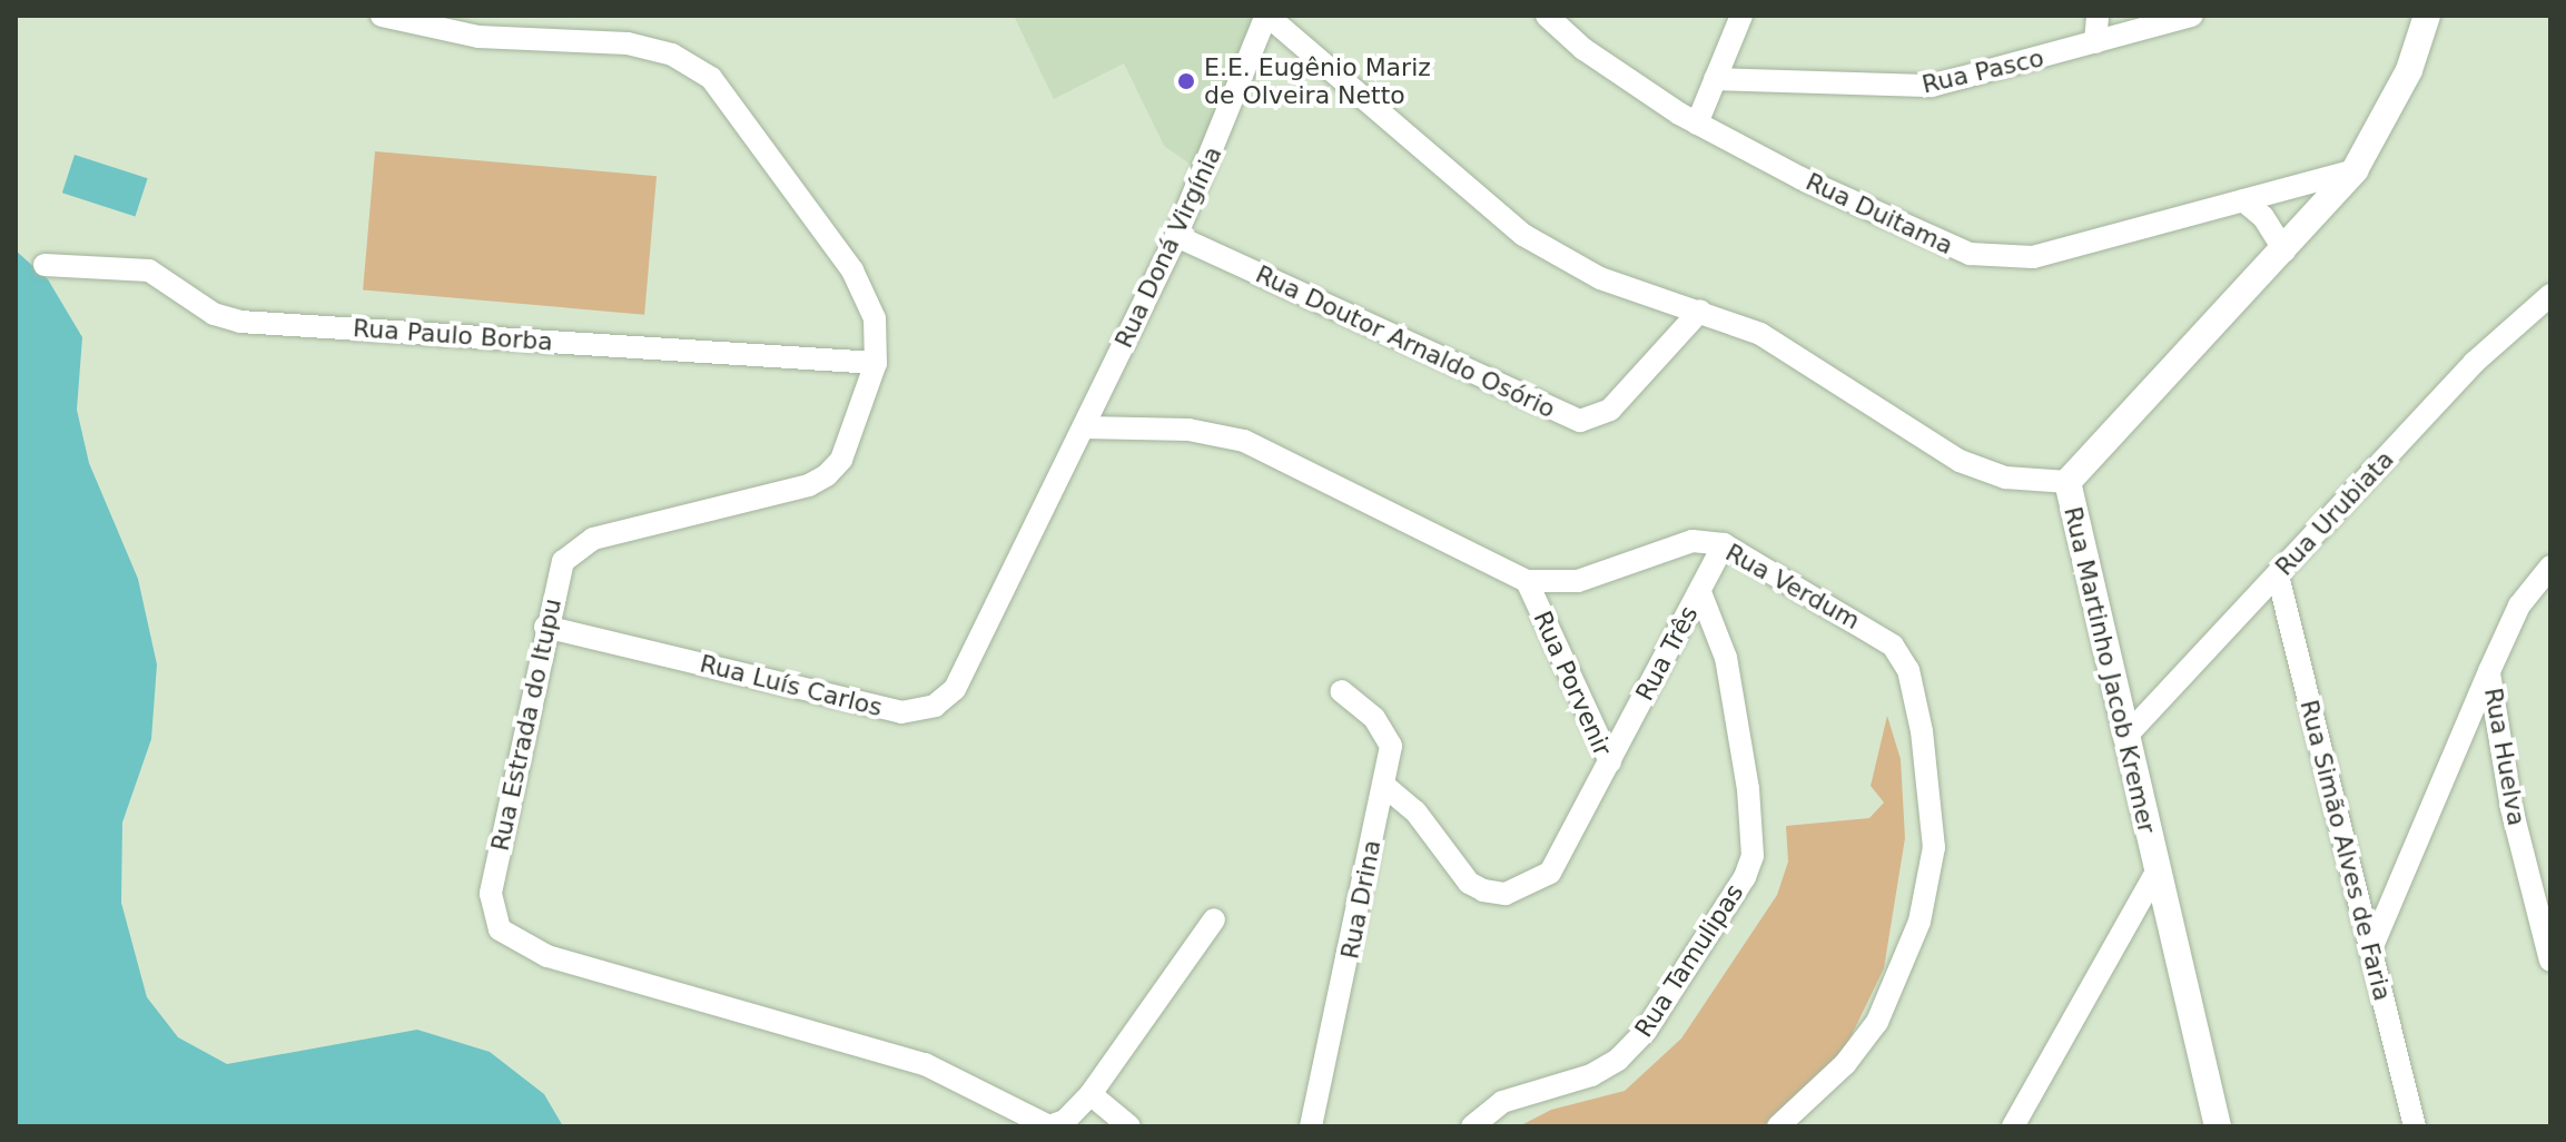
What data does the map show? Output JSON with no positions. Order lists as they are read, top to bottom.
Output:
{
  "streets": {
    "street": [
      "Rua Pasco",
      "Rua Duitama",
      "Rua Doná Virgínia",
      "Rua Paulo Borba",
      "Rua Doutor Arnaldo Osório",
      "Rua Urubiata",
      "Rua Verdum",
      "Rua Três",
      "Rua Martinho Jacob Kremer",
      "Rua Porvenir",
      "Rua Luís Carlos",
      "Rua Estrada do Itupu",
      "Rua Huelva",
      "Rua Simão Alves de Faria",
      "Rua Drina",
      "Rua Tamulipas"
    ]
  },
  "crossings": [
    ["Rua Duitama", "Rua Martinho Jacob Kremer"],
    ["Rua Doná Virgínia", "Rua Doutor Arnaldo Osório"],
    ["Rua Doná Virgínia", "Rua Verdum"],
    ["Rua Doná Virgínia", "Rua Luís Carlos"],
    ["Rua Paulo Borba", "Rua Estrada do Itupu"],
    ["Rua Urubiata", "Rua Martinho Jacob Kremer"],
    ["Rua Urubiata", "Rua Simão Alves de Faria"],
    ["Rua Verdum", "Rua Três"],
    ["Rua Verdum", "Rua Porvenir"],
    ["Rua Verdum", "Rua Luís Carlos"],
    ["Rua Três", "Rua Porvenir"],
    ["Rua Três", "Rua Tamulipas"],
    ["Rua Porvenir", "Rua Drina"],
    ["Rua Luís Carlos", "Rua Estrada do Itupu"]
  ],
  "places": ["E.E. Eugênio Mariz de Olveira Netto"]
}
